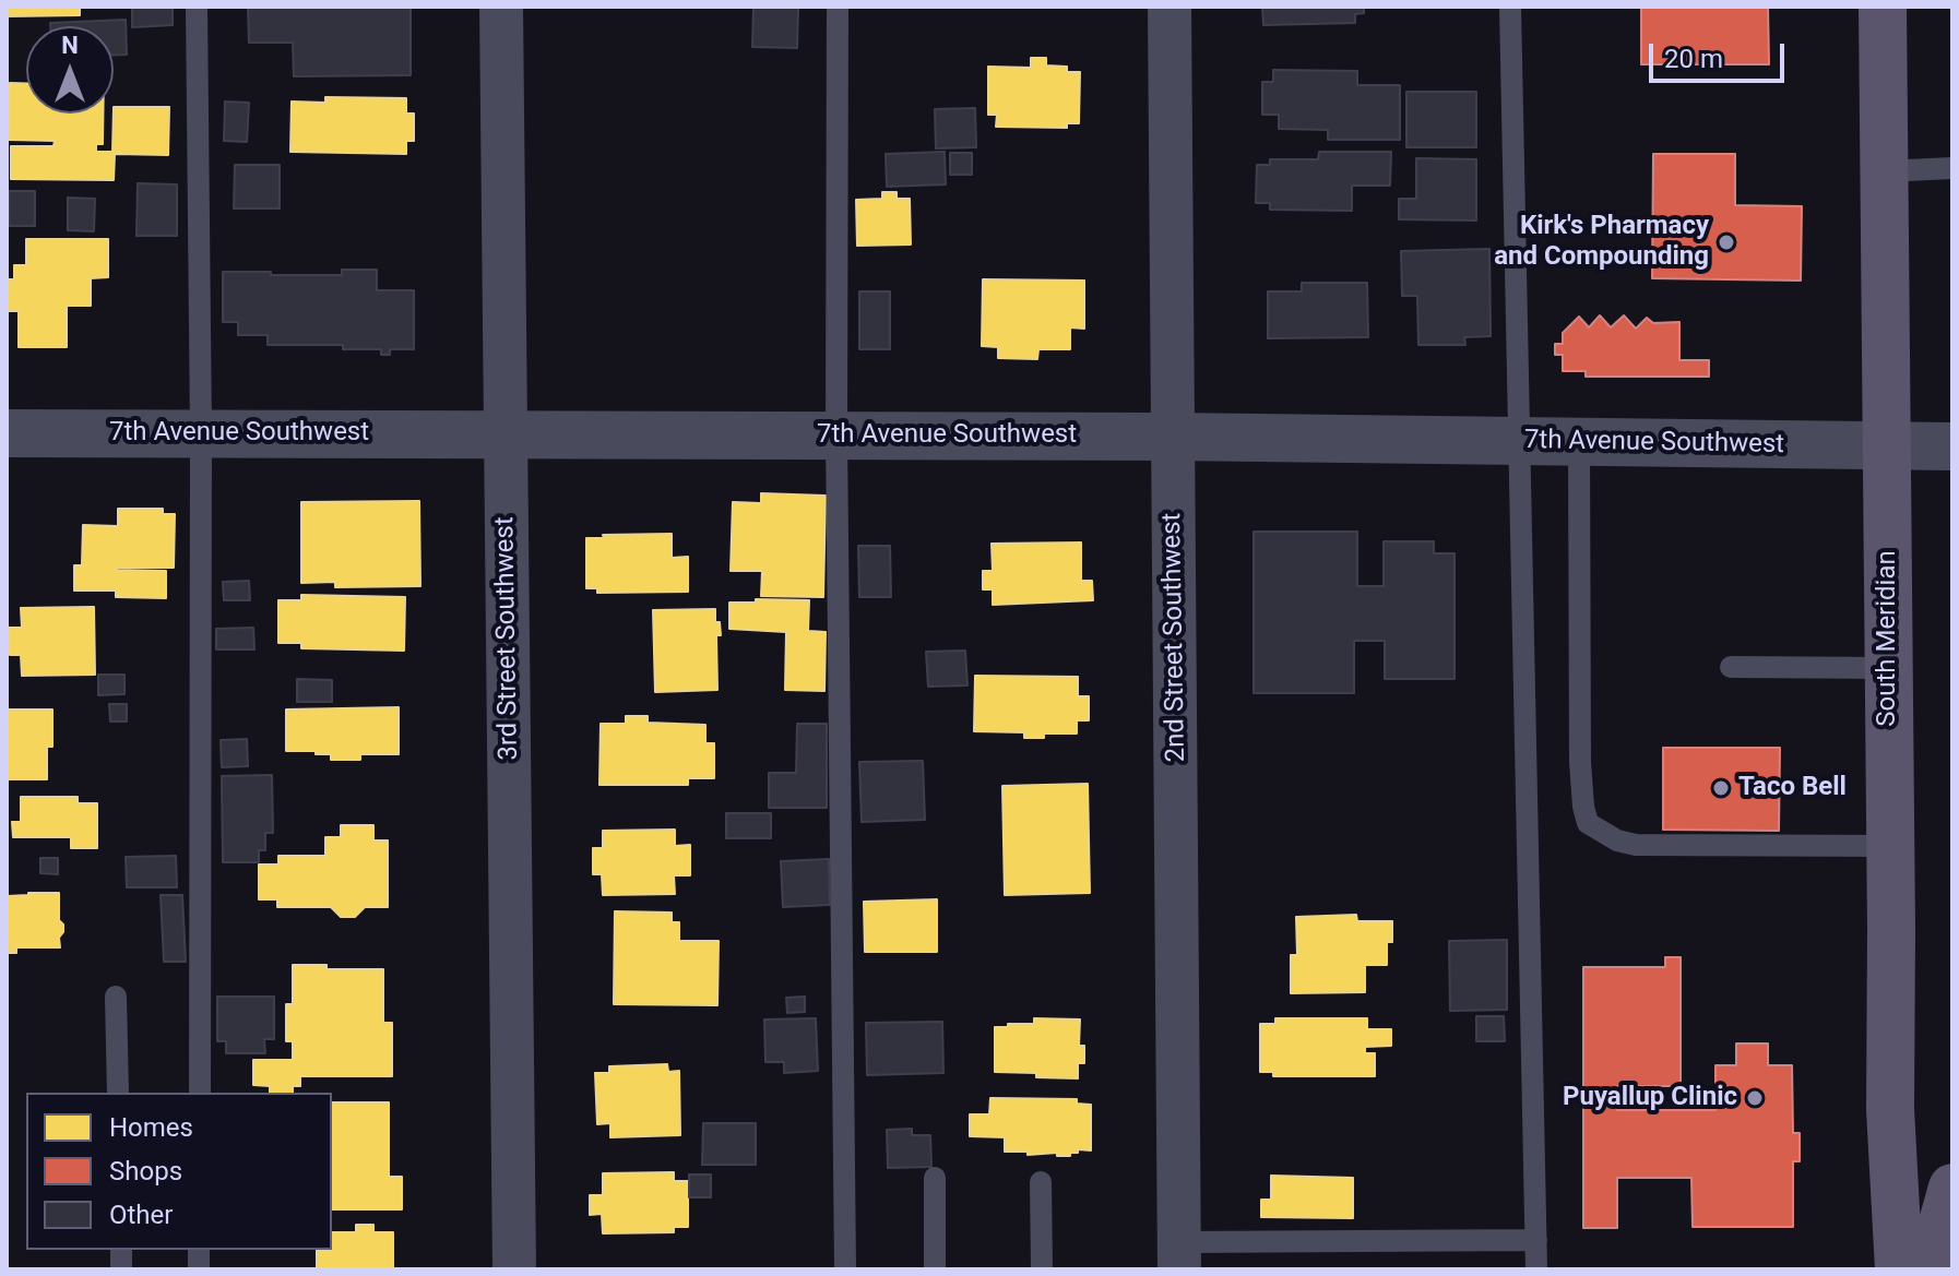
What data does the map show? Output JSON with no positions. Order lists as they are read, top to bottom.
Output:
{
  "streets": {
    "main road": ["South Meridian"],
    "street": ["7th Avenue Southwest", "2nd Street Southwest", "3rd Street Southwest"]
  },
  "crossings": [
    ["7th Avenue Southwest", "2nd Street Southwest"],
    ["7th Avenue Southwest", "3rd Street Southwest"],
    ["7th Avenue Southwest", "South Meridian"]
  ],
  "places": ["Kirk's Pharmacy and Compounding", "Taco Bell", "Puyallup Clinic"],
  "legend": ["Homes", "Shops", "Other"],
  "scale_bar": "20 m",
  "north": "top"
}
